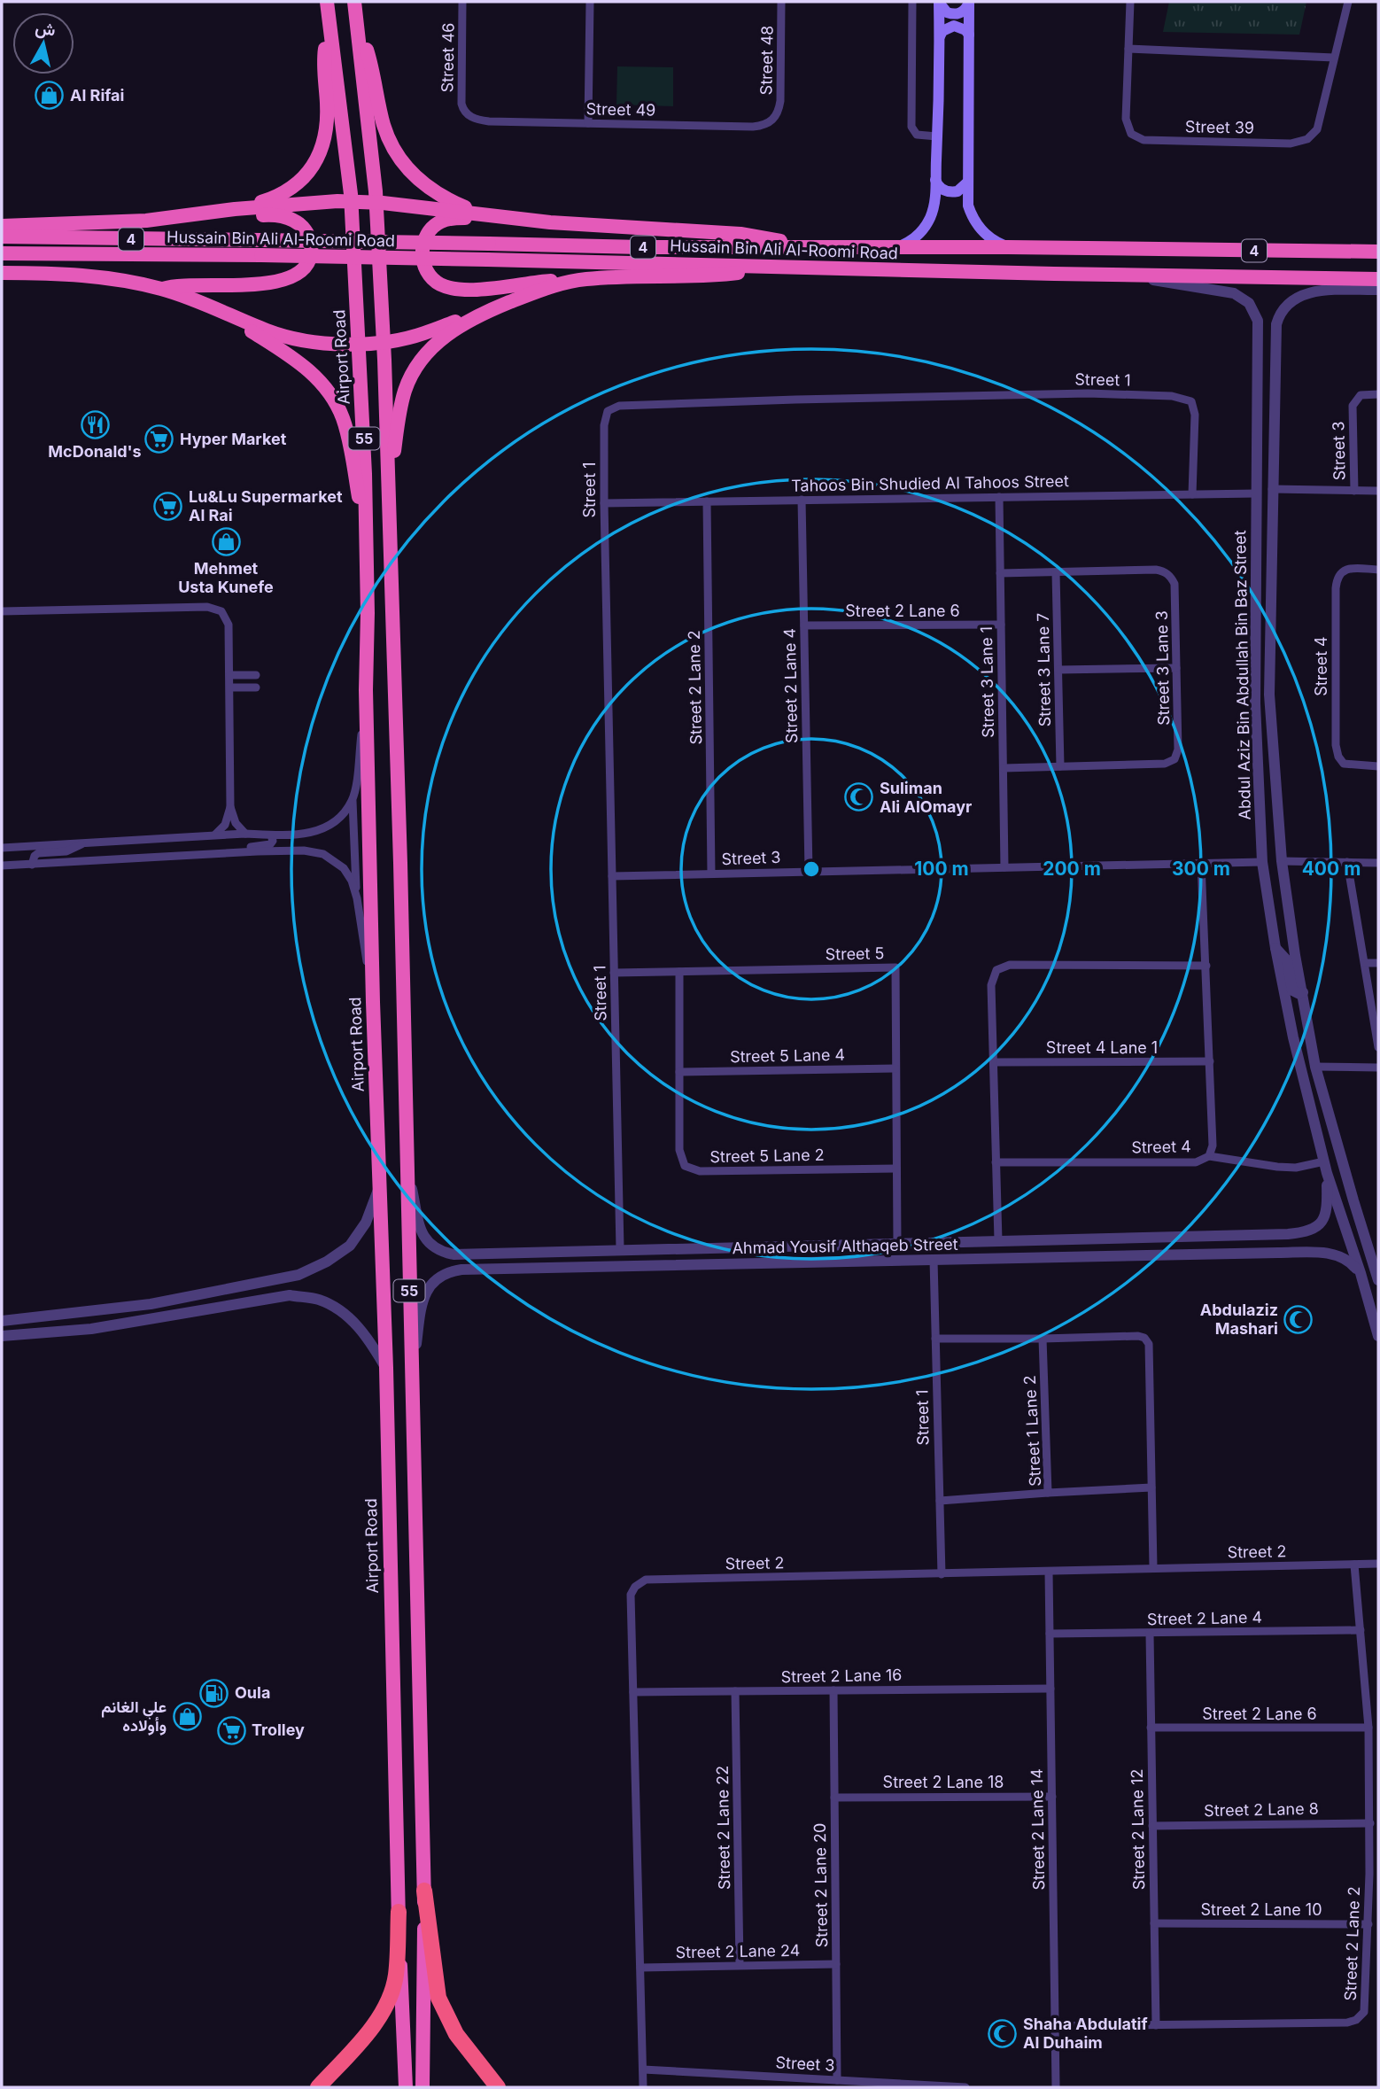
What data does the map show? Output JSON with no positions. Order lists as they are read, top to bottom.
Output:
{
  "streets": {
    "highway": [
      "4",
      "Hussain Bin Ali Al-Roomi Road",
      "Airport Road",
      "55"
    ],
    "street": [
      "Street 46",
      "Street 48",
      "Street 49",
      "Street 39",
      "Street 1",
      "Street 3",
      "Tahoos Bin Shudied Al Tahoos Street",
      "Street 2 Lane 6",
      "Street 4",
      "Street 3 Lane 3",
      "Street 3 Lane 7",
      "Abdul Aziz Bin Abdullah Bin Baz Street",
      "Street 3 Lane 1",
      "Street 2 Lane 4",
      "Street 2 Lane 2",
      "Street 5",
      "Street 4 Lane 1",
      "Street 5 Lane 4",
      "Street 5 Lane 2",
      "Ahmad Yousif Althaqeb Street",
      "Street 1 Lane 2",
      "Street 2",
      "Street 2 Lane 16",
      "Street 2 Lane 18",
      "Street 2 Lane 8",
      "Street 2 Lane 22",
      "Street 2 Lane 14",
      "Street 2 Lane 12",
      "Street 2 Lane 20",
      "Street 2 Lane 10",
      "Street 2 Lane 24"
    ]
  },
  "crossings": [
    ["Street 46", "Street 49"],
    ["Street 48", "Street 49"],
    ["Hussain Bin Ali Al-Roomi Road", "Abdul Aziz Bin Abdullah Bin Baz Street"],
    ["Street 1", "Street 3"],
    ["Street 1", "Tahoos Bin Shudied Al Tahoos Street"],
    ["Street 1", "Street 5"],
    ["Street 1", "Ahmad Yousif Althaqeb Street"],
    ["Street 1", "Street 2"],
    ["55", "Ahmad Yousif Althaqeb Street"],
    ["Street 3", "Street 4"],
    ["Street 3", "Abdul Aziz Bin Abdullah Bin Baz Street"],
    ["Street 3", "Street 3 Lane 1"],
    ["Street 3", "Street 2 Lane 4"],
    ["Street 3", "Street 2 Lane 2"],
    ["Street 3", "Street 2"],
    ["Street 3", "Street 2 Lane 20"],
    ["Tahoos Bin Shudied Al Tahoos Street", "Abdul Aziz Bin Abdullah Bin Baz Street"],
    ["Tahoos Bin Shudied Al Tahoos Street", "Street 3 Lane 1"],
    ["Tahoos Bin Shudied Al Tahoos Street", "Street 2 Lane 4"],
    ["Tahoos Bin Shudied Al Tahoos Street", "Street 2 Lane 2"],
    ["Street 2 Lane 6", "Street 3 Lane 1"],
    ["Street 2 Lane 6", "Street 2 Lane 4"],
    ["Street 2 Lane 6", "Street 2 Lane 2"],
    ["Street 2 Lane 6", "Street 2 Lane 12"],
    ["Street 4", "Street 4 Lane 1"],
    ["Street 3 Lane 3", "Street 3 Lane 7"],
    ["Street 3 Lane 3", "Street 3 Lane 1"],
    ["Abdul Aziz Bin Abdullah Bin Baz Street", "Ahmad Yousif Althaqeb Street"],
    ["Street 2 Lane 4", "Street 2 Lane 2"],
    ["Street 2 Lane 4", "Street 2 Lane 14"],
    ["Street 2 Lane 4", "Street 2 Lane 12"],
    ["Street 2 Lane 2", "Street 2"],
    ["Street 2 Lane 2", "Street 2 Lane 8"],
    ["Street 2 Lane 2", "Street 2 Lane 14"],
    ["Street 2 Lane 2", "Street 2 Lane 12"],
    ["Street 2 Lane 2", "Street 2 Lane 10"],
    ["Street 5", "Street 5 Lane 4"],
    ["Street 5", "Street 5 Lane 2"],
    ["Street 5", "Ahmad Yousif Althaqeb Street"],
    ["Street 5 Lane 4", "Street 5 Lane 2"],
    ["Street 2", "Street 2 Lane 16"],
    ["Street 2", "Street 2 Lane 14"],
    ["Street 2", "Street 2 Lane 24"],
    ["Street 2 Lane 16", "Street 2 Lane 22"],
    ["Street 2 Lane 16", "Street 2 Lane 14"],
    ["Street 2 Lane 16", "Street 2 Lane 20"],
    ["Street 2 Lane 18", "Street 2 Lane 14"],
    ["Street 2 Lane 18", "Street 2 Lane 20"],
    ["Street 2 Lane 8", "Street 2 Lane 12"],
    ["Street 2 Lane 22", "Street 2 Lane 24"],
    ["Street 2 Lane 12", "Street 2 Lane 10"],
    ["Street 2 Lane 20", "Street 2 Lane 24"]
  ],
  "places": {
    "shop": ["Al Rifai", "Mehmet Usta Kunefe", "علي الغانم وأولاده"],
    "restaurant": ["McDonald's"],
    "supermarket": ["Hyper Market", "Lu&Lu Supermarket Al Rai", "Trolley"],
    "mosque": ["Suliman Ali AlOmayr", "Abdulaziz Mashari", "Shaha Abdulatif Al Duhaim"],
    "fuel station": ["Oula"]
  },
  "north": "top",
  "rings": [
    "100 m",
    "200 m",
    "300 m",
    "400 m"
  ]
}
